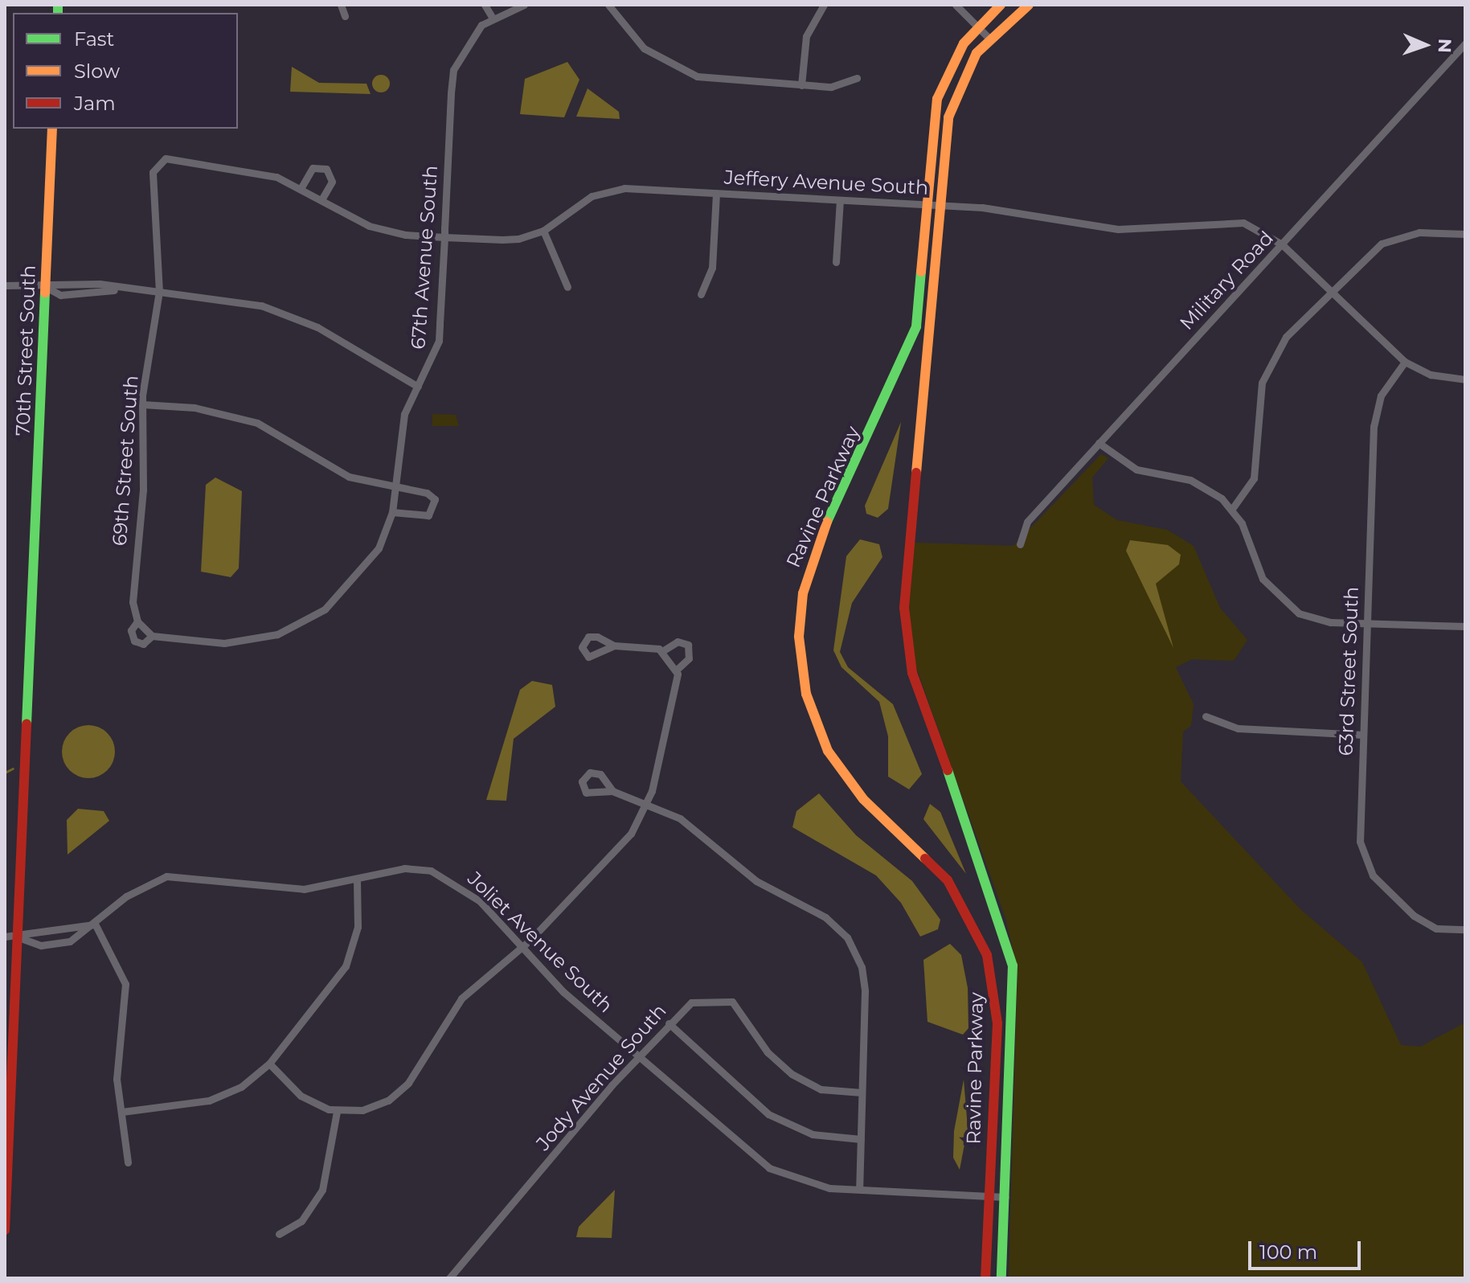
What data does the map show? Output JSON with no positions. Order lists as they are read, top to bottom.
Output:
{
  "streets": {
    "street": [
      "Jeffery Avenue South",
      "67th Avenue South",
      "Military Road",
      "70th Street South",
      "69th Street South",
      "Ravine Parkway",
      "63rd Street South",
      "Joliet Avenue South",
      "Jody Avenue South"
    ]
  },
  "crossings": [
    ["Jeffery Avenue South", "67th Avenue South"],
    ["Jeffery Avenue South", "Military Road"],
    ["Jeffery Avenue South", "69th Street South"],
    ["Jeffery Avenue South", "Ravine Parkway"],
    ["Jeffery Avenue South", "63rd Street South"],
    ["67th Avenue South", "69th Street South"],
    ["70th Street South", "Joliet Avenue South"],
    ["Ravine Parkway", "Joliet Avenue South"],
    ["Joliet Avenue South", "Jody Avenue South"]
  ],
  "legend": ["Fast", "Slow", "Jam"],
  "scale_bar": "100 m",
  "north": "right"
}
